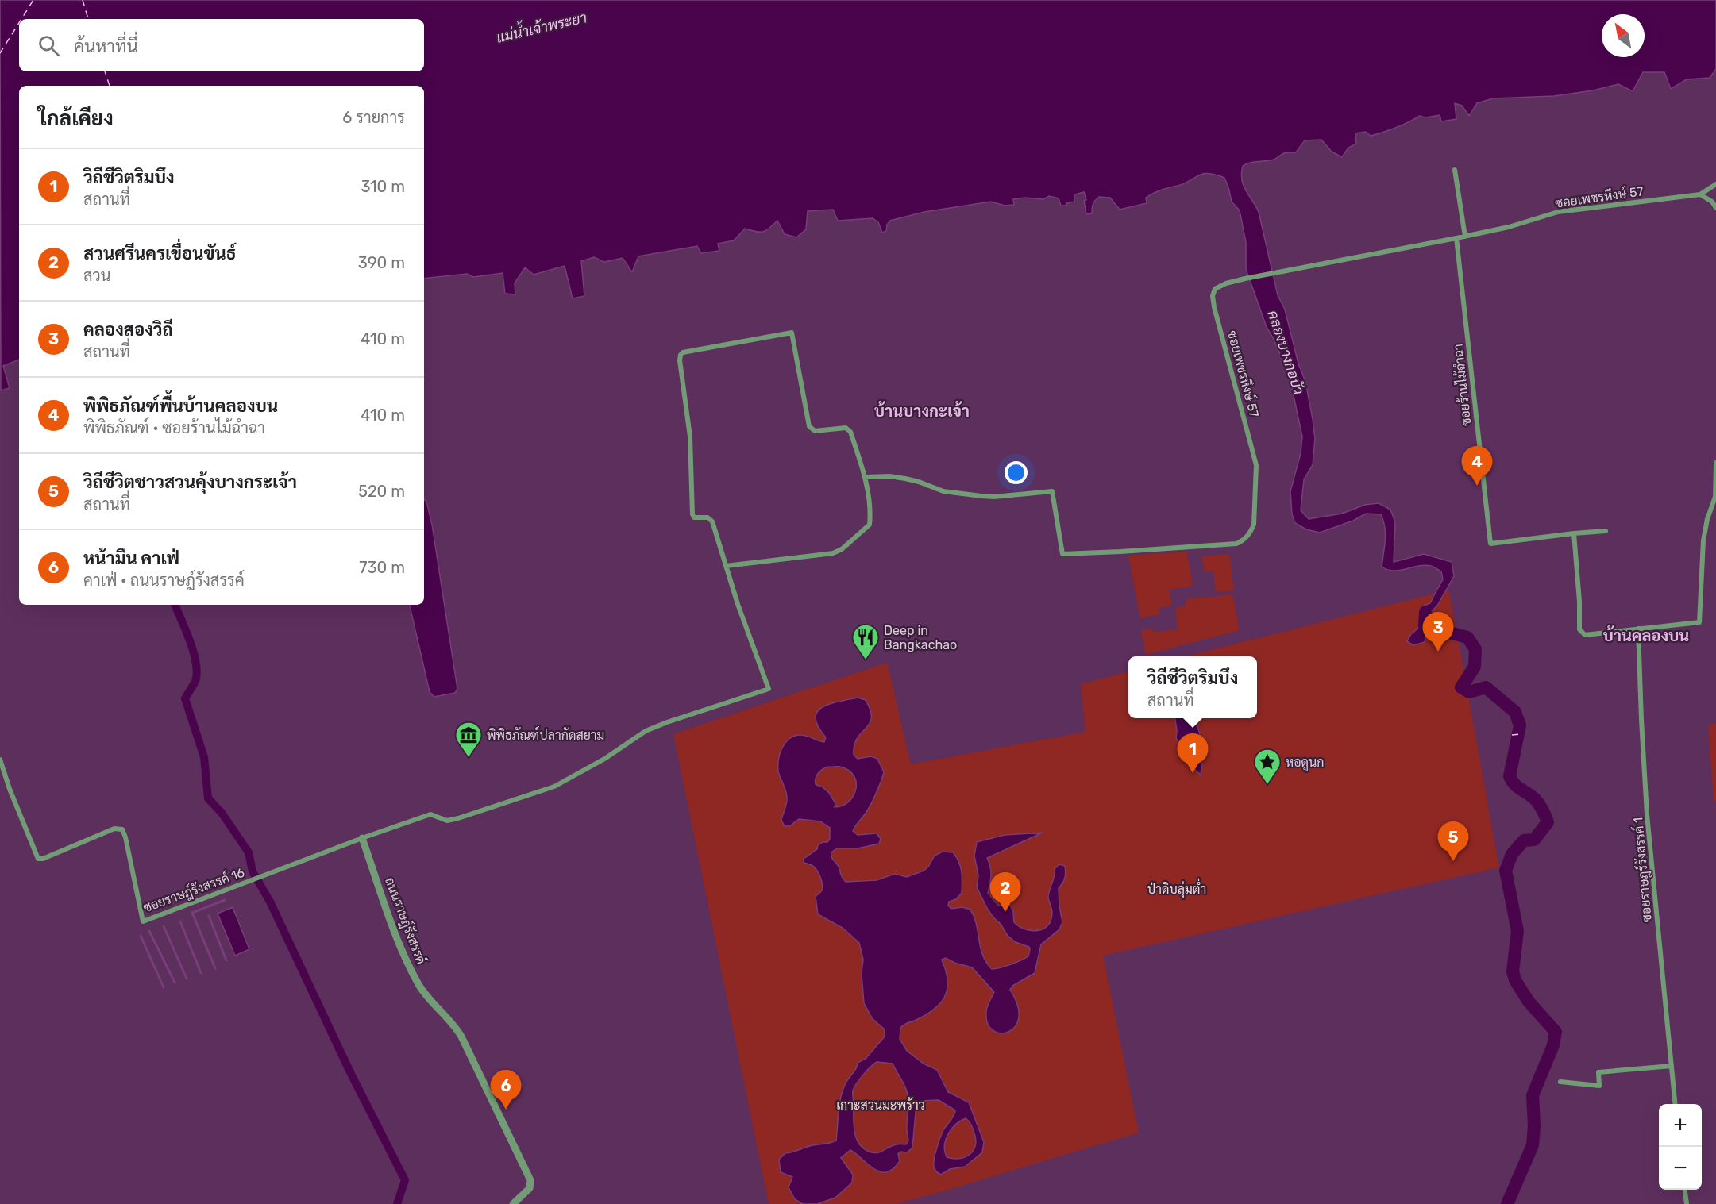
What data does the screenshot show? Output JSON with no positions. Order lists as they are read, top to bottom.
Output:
{
  "streets": {
    "street": [
      "ซอยเพชรหึงษ์ 57",
      "ซอยร้านไม้ฉำฉา",
      "ซอยราษฎร์รังสรรค์ 1",
      "ซอยราษฎ์รังสรรค์ 16",
      "ถนนราษฎ์รังสรรค์"
    ]
  },
  "crossings": [
    ["ซอยเพชรหึงษ์ 57", "ซอยร้านไม้ฉำฉา"],
    ["ซอยราษฎ์รังสรรค์ 16", "ถนนราษฎ์รังสรรค์"]
  ],
  "districts": ["บ้านบางกะเจ้า", "บ้านคลองบน"],
  "water": ["แม่น้ำเจ้าพระยา", "คลองบางกอบัว"],
  "parks": ["ป่าดิบลุ่มต่ำ", "เกาะสวนมะพร้าว"],
  "places": {
    "restaurant": ["Deep in Bangkachao"],
    "museum": ["พิพิธภัณฑ์ปลากัดสยาม"],
    "place": ["หอดูนก"]
  },
  "north": "top left",
  "page": {
    "search": "ค้นหาที่นี่",
    "heading": ["ใกล้เคียง", "6 รายการ"],
    "list": [
      {
        "mark": "1",
        "name": "วิถีชีวิตริมบึง",
        "note": "สถานที่",
        "value": "310 m"
      },
      {
        "mark": "2",
        "name": "สวนศรีนครเขื่อนขันธ์",
        "note": "สวน",
        "value": "390 m"
      },
      {
        "mark": "3",
        "name": "คลองสองวิถี",
        "note": "สถานที่",
        "value": "410 m"
      },
      {
        "mark": "4",
        "name": "พิพิธภัณฑ์พื้นบ้านคลองบน",
        "note": "พิพิธภัณฑ์ · ซอยร้านไม้ฉำฉา",
        "value": "410 m"
      },
      {
        "mark": "5",
        "name": "วิถีชีวิตชาวสวนคุ้งบางกระเจ้า",
        "note": "สถานที่",
        "value": "520 m"
      },
      {
        "mark": "6",
        "name": "หน้ามึน คาเฟ่",
        "note": "คาเฟ่ · ถนนราษฎ์รังสรรค์",
        "value": "730 m"
      }
    ],
    "pins": [
      "4",
      "3",
      "1",
      "5",
      "2",
      "6"
    ],
    "popup": ["วิถีชีวิตริมบึง", "สถานที่"],
    "map_buttons": ["+", "−"]
  }
}
